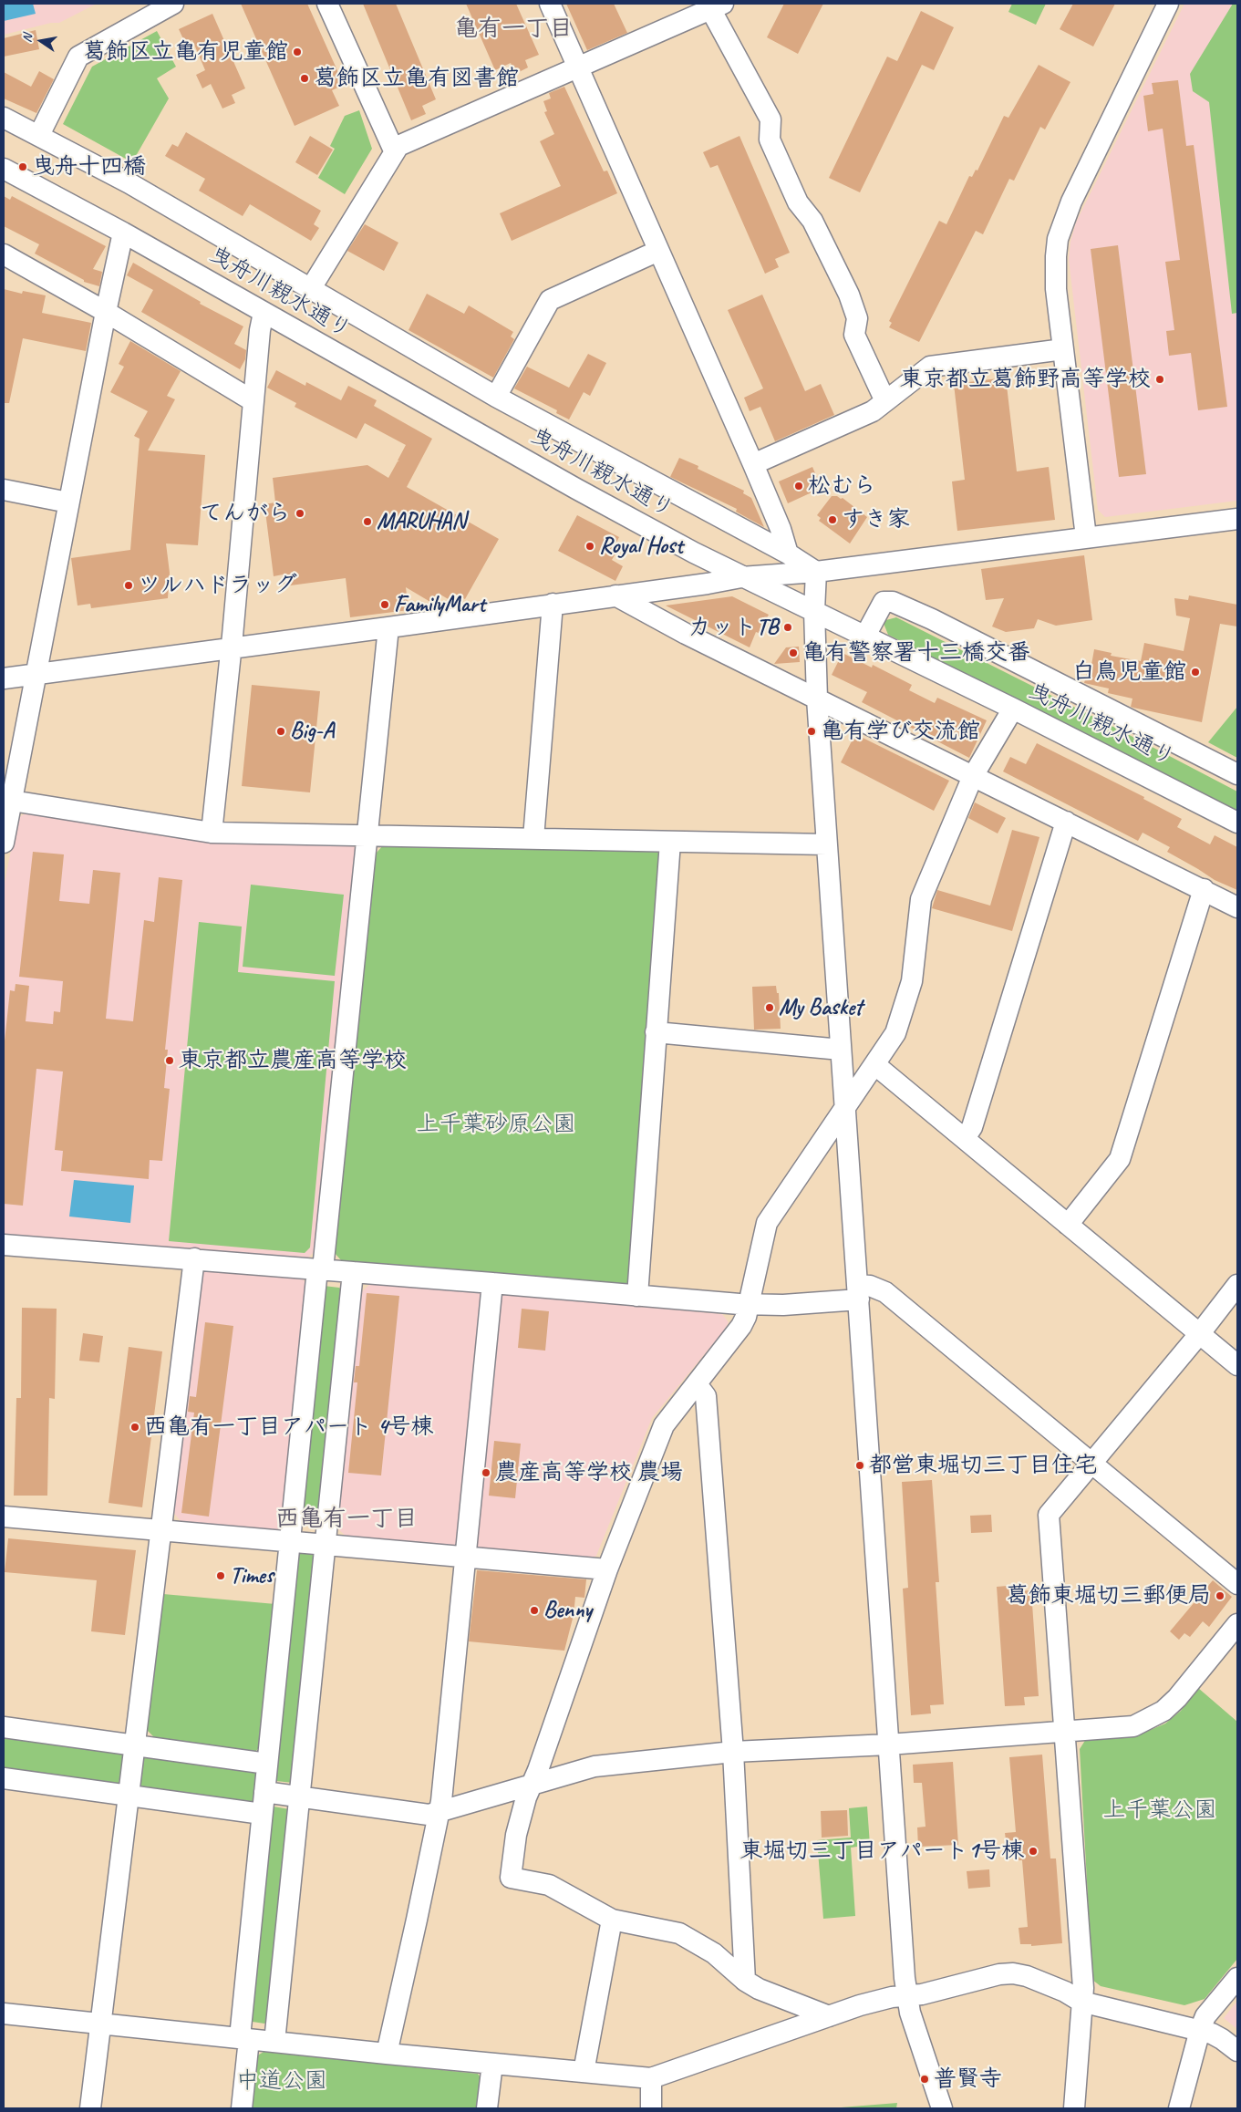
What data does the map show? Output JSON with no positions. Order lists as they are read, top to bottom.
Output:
{
  "streets": {
    "street": ["曳舟川親水通り"]
  },
  "districts": ["亀有一丁目", "西亀有一丁目"],
  "parks": ["上千葉砂原公園", "上千葉公園", "中道公園"],
  "places": [
    "葛飾区立亀有児童館",
    "葛飾区立亀有図書館",
    "曳舟十四橋",
    "東京都立葛飾野高等学校",
    "松むら",
    "てんがら",
    "すき家",
    "MARUHAN",
    "Royal Host",
    "ツルハドラッグ",
    "FamilyMart",
    "カットTB",
    "亀有警察署十三橋交番",
    "白鳥児童館",
    "Big-A",
    "亀有学び交流館",
    "My Basket",
    "東京都立農産高等学校",
    "西亀有一丁目アパート 4号棟",
    "都営東堀切三丁目住宅",
    "農産高等学校 農場",
    "Times",
    "葛飾東堀切三郵便局",
    "Benny",
    "東堀切三丁目アパート1号棟",
    "普賢寺"
  ],
  "north": "left"
}
